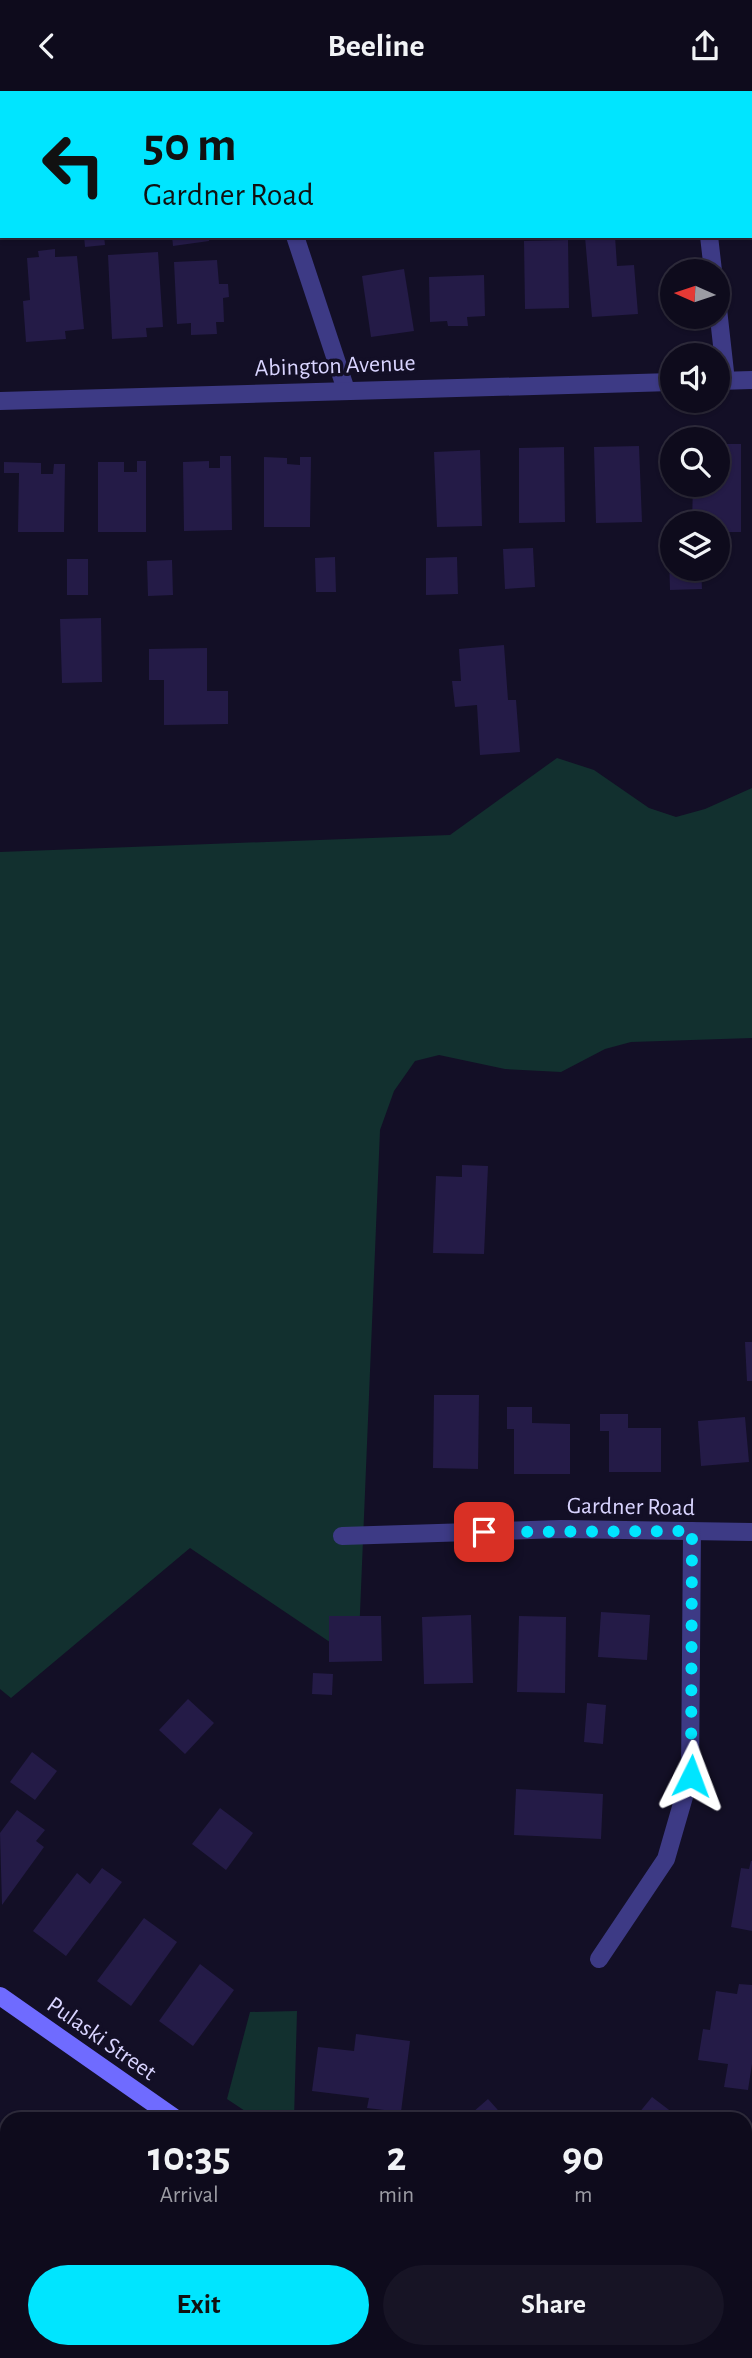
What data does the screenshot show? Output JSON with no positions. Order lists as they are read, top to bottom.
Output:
{
  "streets": {
    "main road": ["Pulaski Street"],
    "street": ["Abington Avenue", "Gardner Road"]
  },
  "north": "left",
  "page": {
    "header": "Beeline",
    "turn": ["50 m", "Gardner Road"],
    "eta": [
      "10:35",
      "Arrival",
      "2",
      "min",
      "90",
      "m"
    ],
    "buttons": ["Exit", "Share"]
  }
}
